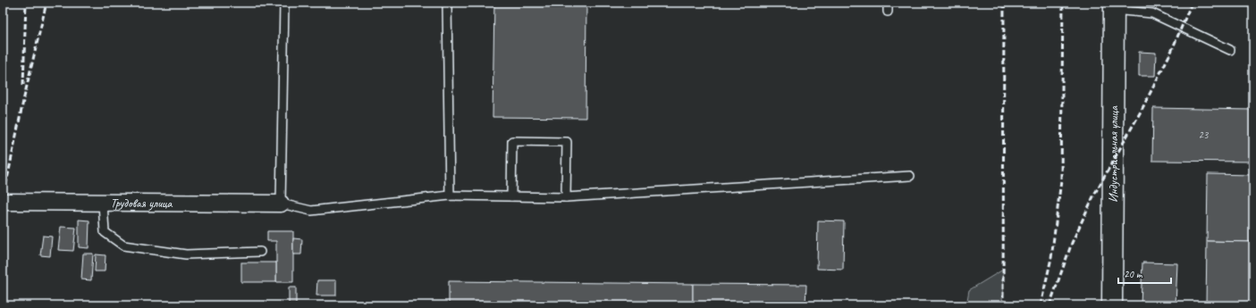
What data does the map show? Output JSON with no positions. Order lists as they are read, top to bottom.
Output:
{
  "streets": {
    "main road": ["Индустриальная улица"],
    "street": ["Трудовая улица"]
  },
  "house_numbers": ["23"],
  "scale_bar": "20 m"
}
